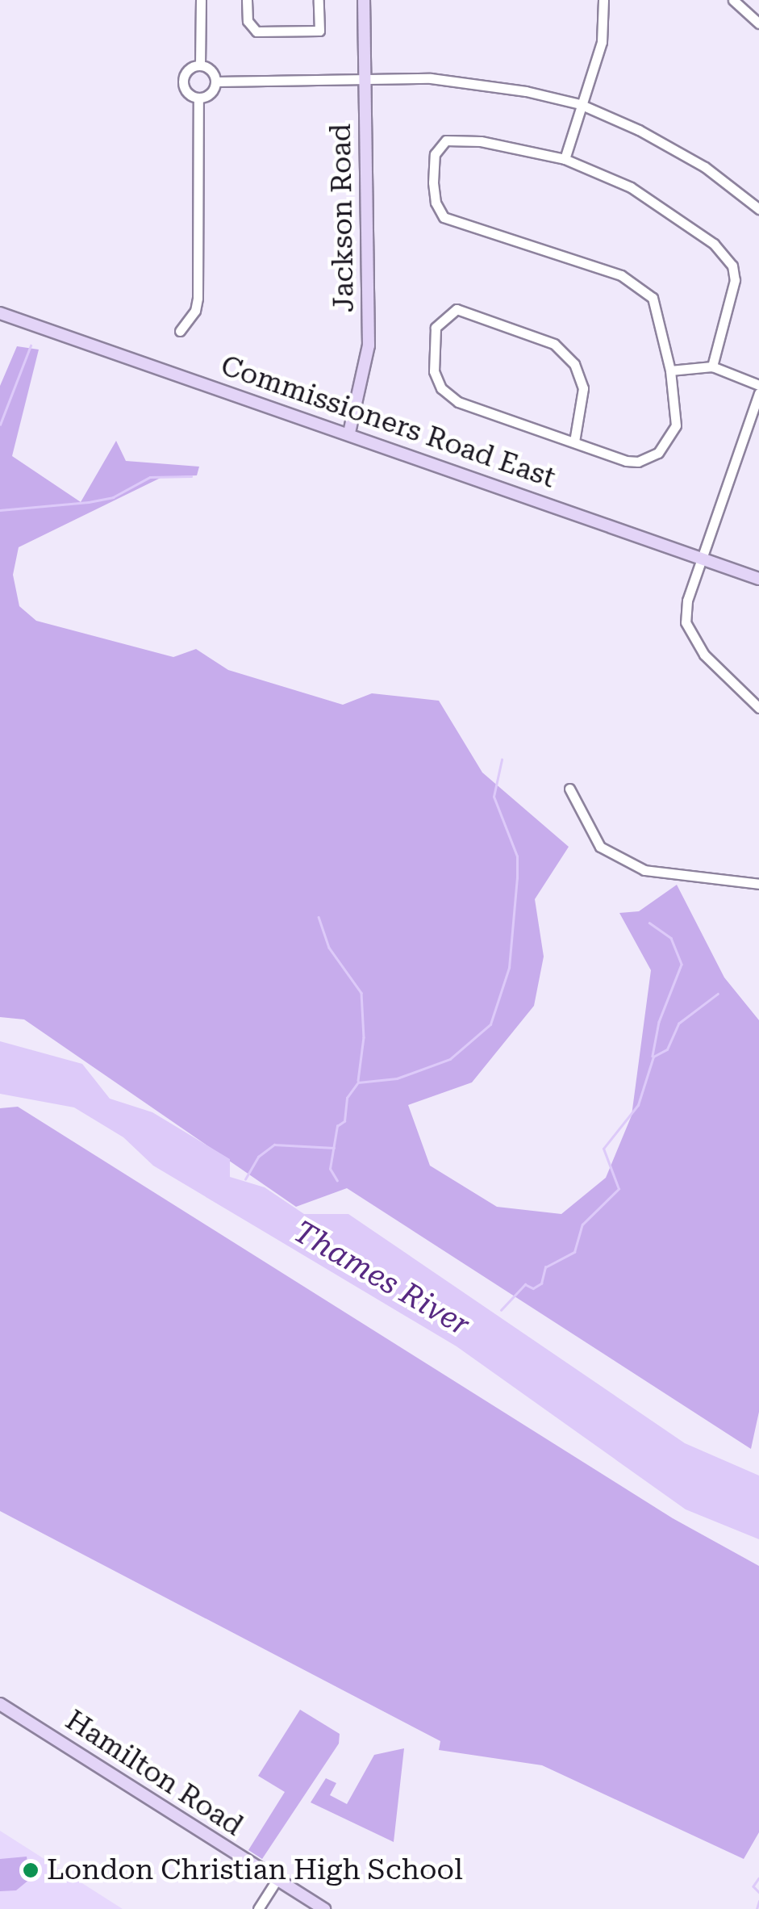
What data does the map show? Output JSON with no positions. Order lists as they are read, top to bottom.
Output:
{
  "streets": {
    "main road": ["Jackson Road", "Commissioners Road East", "Hamilton Road"]
  },
  "crossings": [
    ["Jackson Road", "Commissioners Road East"]
  ],
  "water": ["Thames River"],
  "places": ["London Christian High School"]
}
